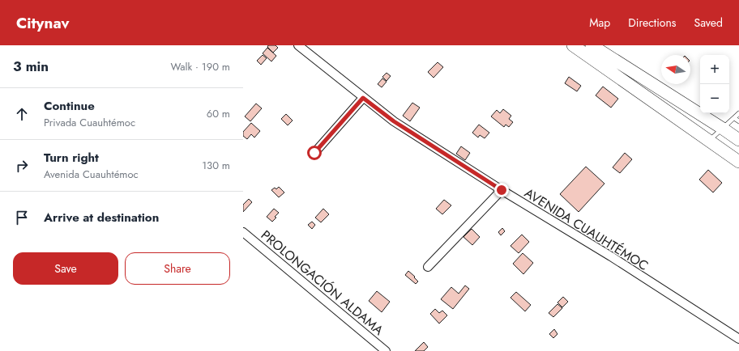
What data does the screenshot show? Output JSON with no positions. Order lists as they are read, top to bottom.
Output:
{
  "streets": {
    "street": ["AVENIDA CUAUHTÉMOC", "PROLONGACIÓN ALDAMA"]
  },
  "north": "left",
  "page": {
    "header": "Citynav",
    "nav": ["Map", "Directions", "Saved"],
    "heading": ["3 min", "Walk · 190 m"],
    "map_buttons": ["+", "−"],
    "list": [
      ["Continue", "Privada Cuauhtémoc", "60 m"],
      ["Turn right", "Avenida Cuauhtémoc", "130 m"],
      "Arrive at destination"
    ],
    "buttons": ["Save", "Share"]
  }
}
